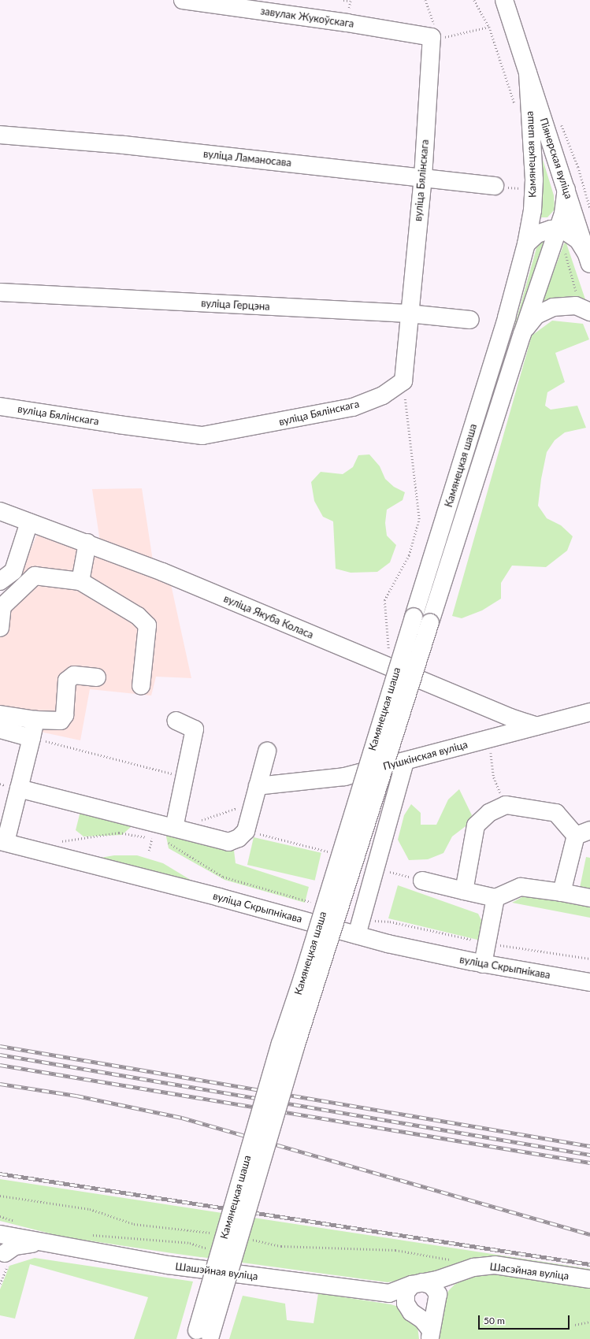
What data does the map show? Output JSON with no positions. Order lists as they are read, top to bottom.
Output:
{
  "streets": {
    "main road": [
      "завулак Жукоўскага",
      "Камянецкая шаша",
      "вуліца Ламаносава",
      "Піянерская вуліца",
      "вуліца Бялінскага",
      "вуліца Герцэна",
      "вуліца Якуба Коласа",
      "Пушкінская вуліца",
      "вуліца Скрыпнікава",
      "Шашэйная вуліца",
      "Шасэйная вуліца"
    ]
  },
  "crossings": [
    ["завулак Жукоўскага", "вуліца Бялінскага"],
    ["Камянецкая шаша", "Піянерская вуліца"],
    ["вуліца Ламаносава", "вуліца Бялінскага"],
    ["вуліца Бялінскага", "вуліца Герцэна"],
    ["вуліца Якуба Коласа", "Пушкінская вуліца"],
    ["Шашэйная вуліца", "Шасэйная вуліца"]
  ],
  "scale_bar": "50 m"
}
